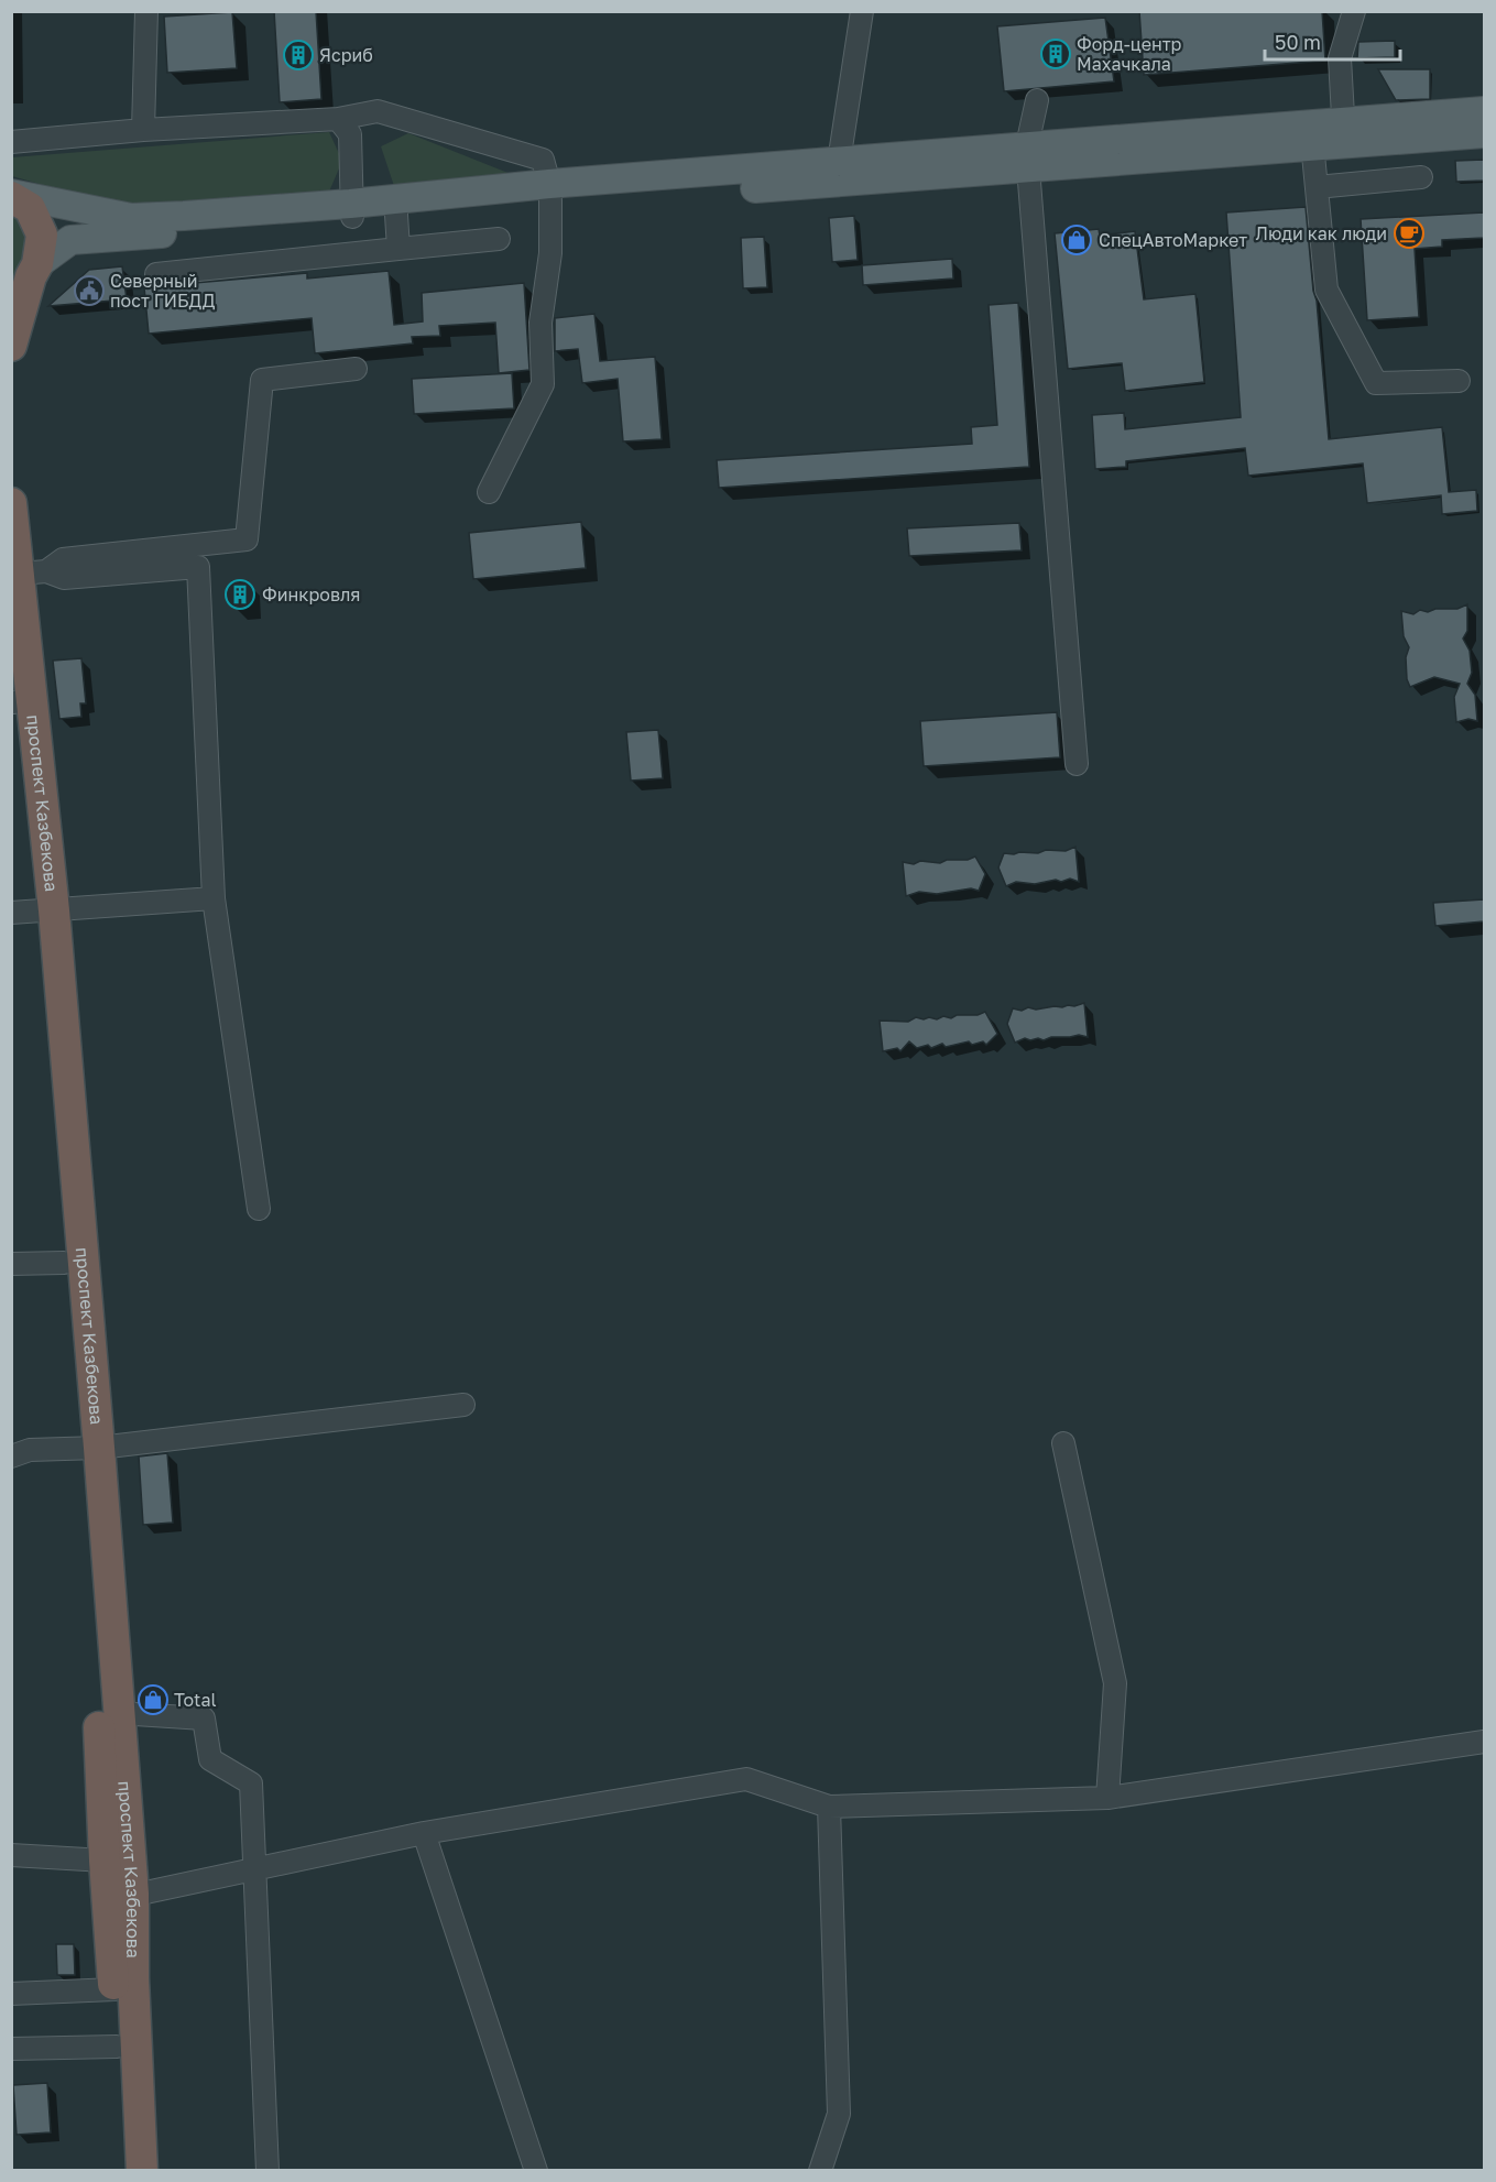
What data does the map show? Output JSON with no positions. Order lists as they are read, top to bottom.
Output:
{
  "streets": {
    "highway": ["проспект Казбекова"]
  },
  "places": {
    "building": ["Форд-центр Махачкала", "Ясриб", "Финкровля"],
    "cafe": ["Люди как люди"],
    "shop": ["СпецАвтоМаркет", "Total"],
    "public building": ["Северный пост ГИБДД"]
  },
  "scale_bar": "50 m"
}
